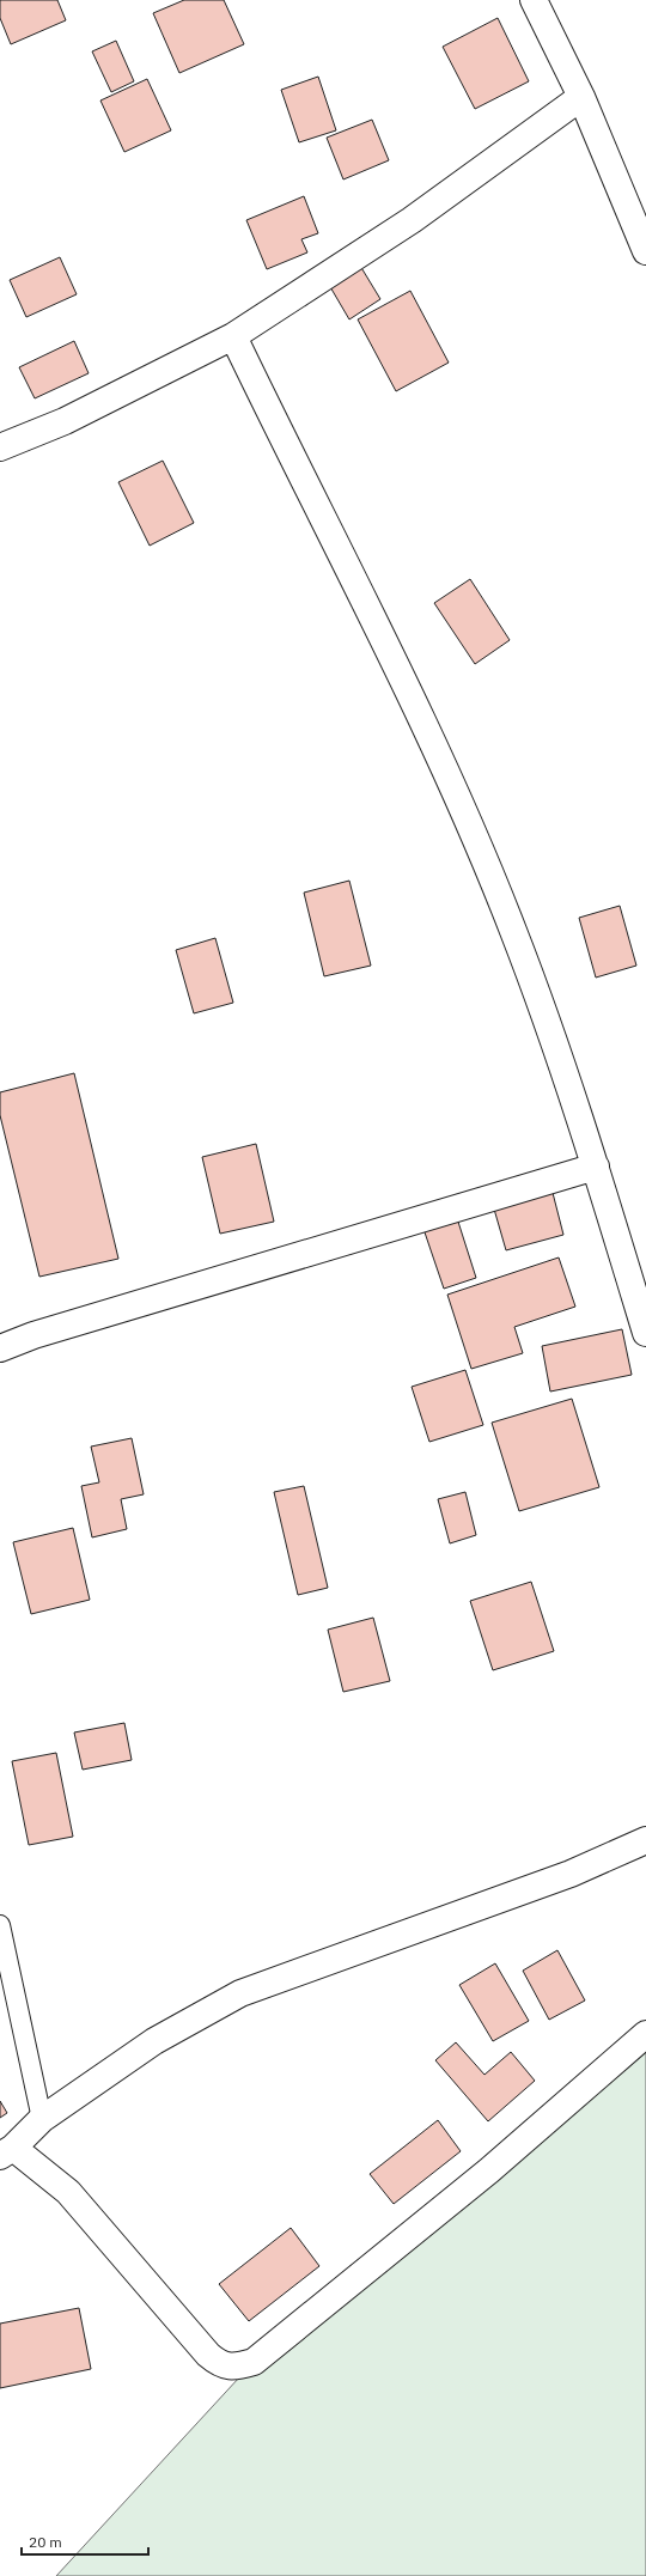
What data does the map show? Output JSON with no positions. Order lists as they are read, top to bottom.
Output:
{
  "scale_bar": "20 m"
}
